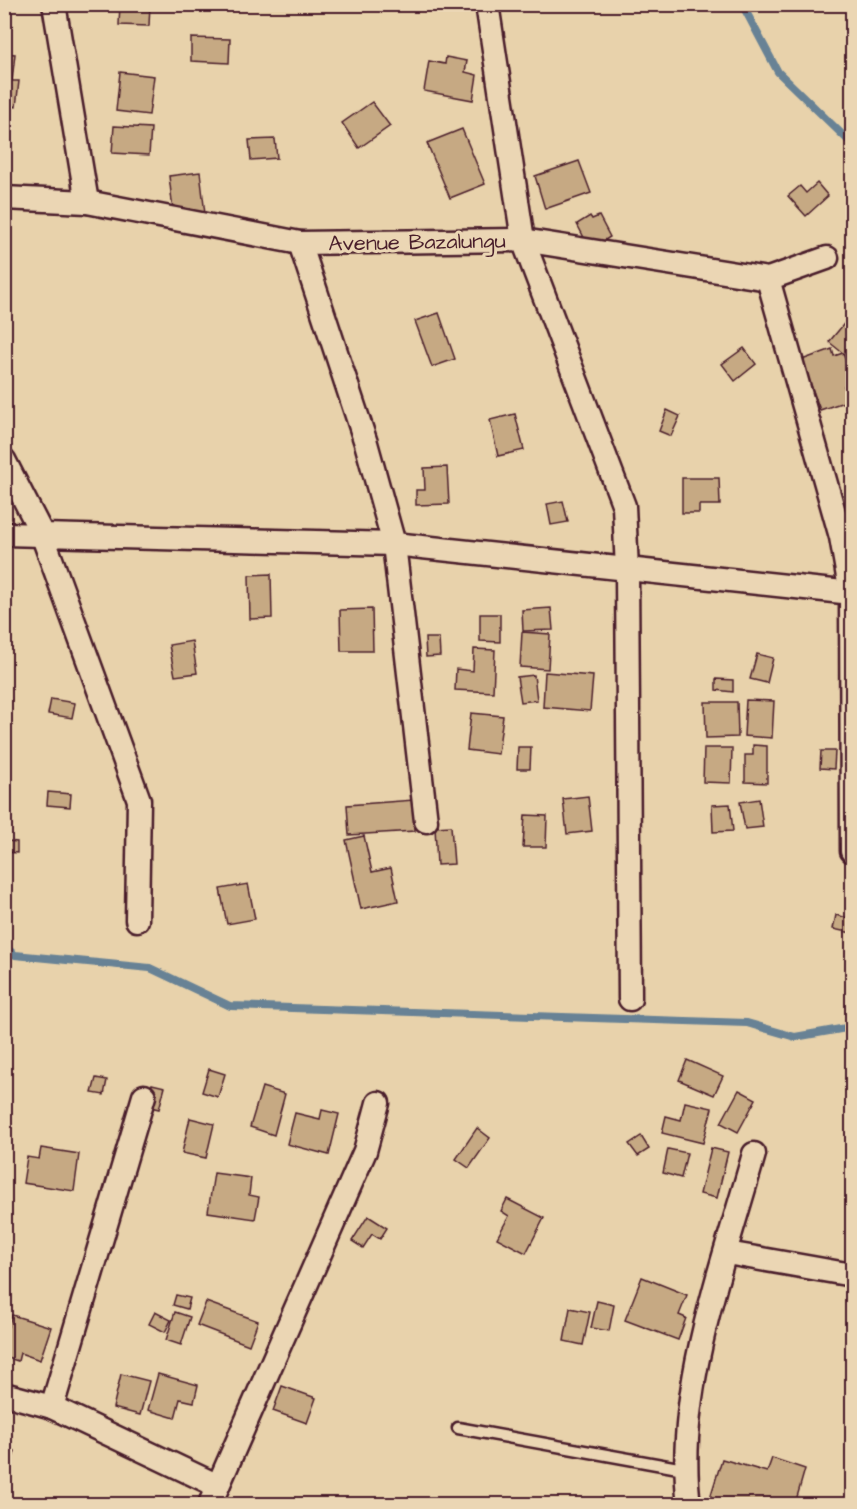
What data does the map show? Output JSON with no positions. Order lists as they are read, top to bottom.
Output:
{
  "streets": {
    "street": ["Avenue Bazalungu"]
  }
}
